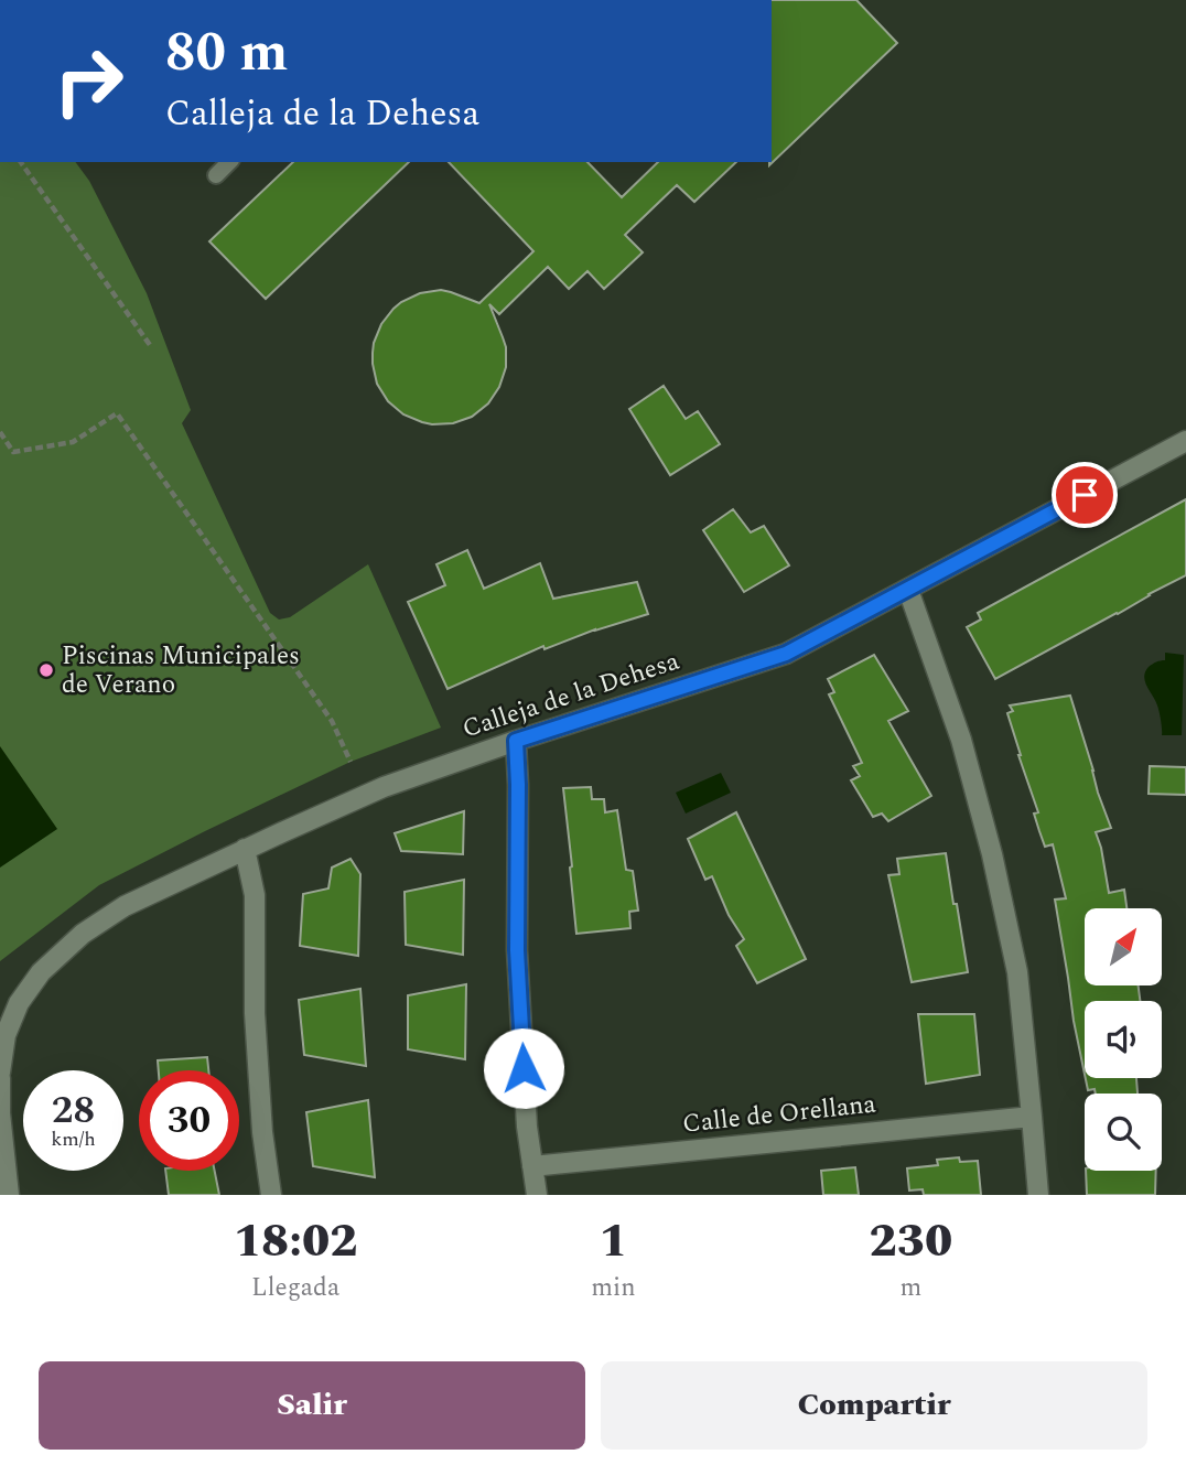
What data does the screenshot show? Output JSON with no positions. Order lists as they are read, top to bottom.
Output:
{
  "streets": {
    "street": ["Calleja de la Dehesa", "Calle de Orellana"]
  },
  "places": ["Piscinas Municipales de Verano"],
  "north": "top right",
  "page": {
    "turn": ["80 m", "Calleja de la Dehesa"],
    "speed": "28 km/h",
    "limit": "30",
    "eta": [
      "18:02",
      "Llegada",
      "1",
      "min",
      "230",
      "m"
    ],
    "buttons": ["Salir", "Compartir"]
  }
}
